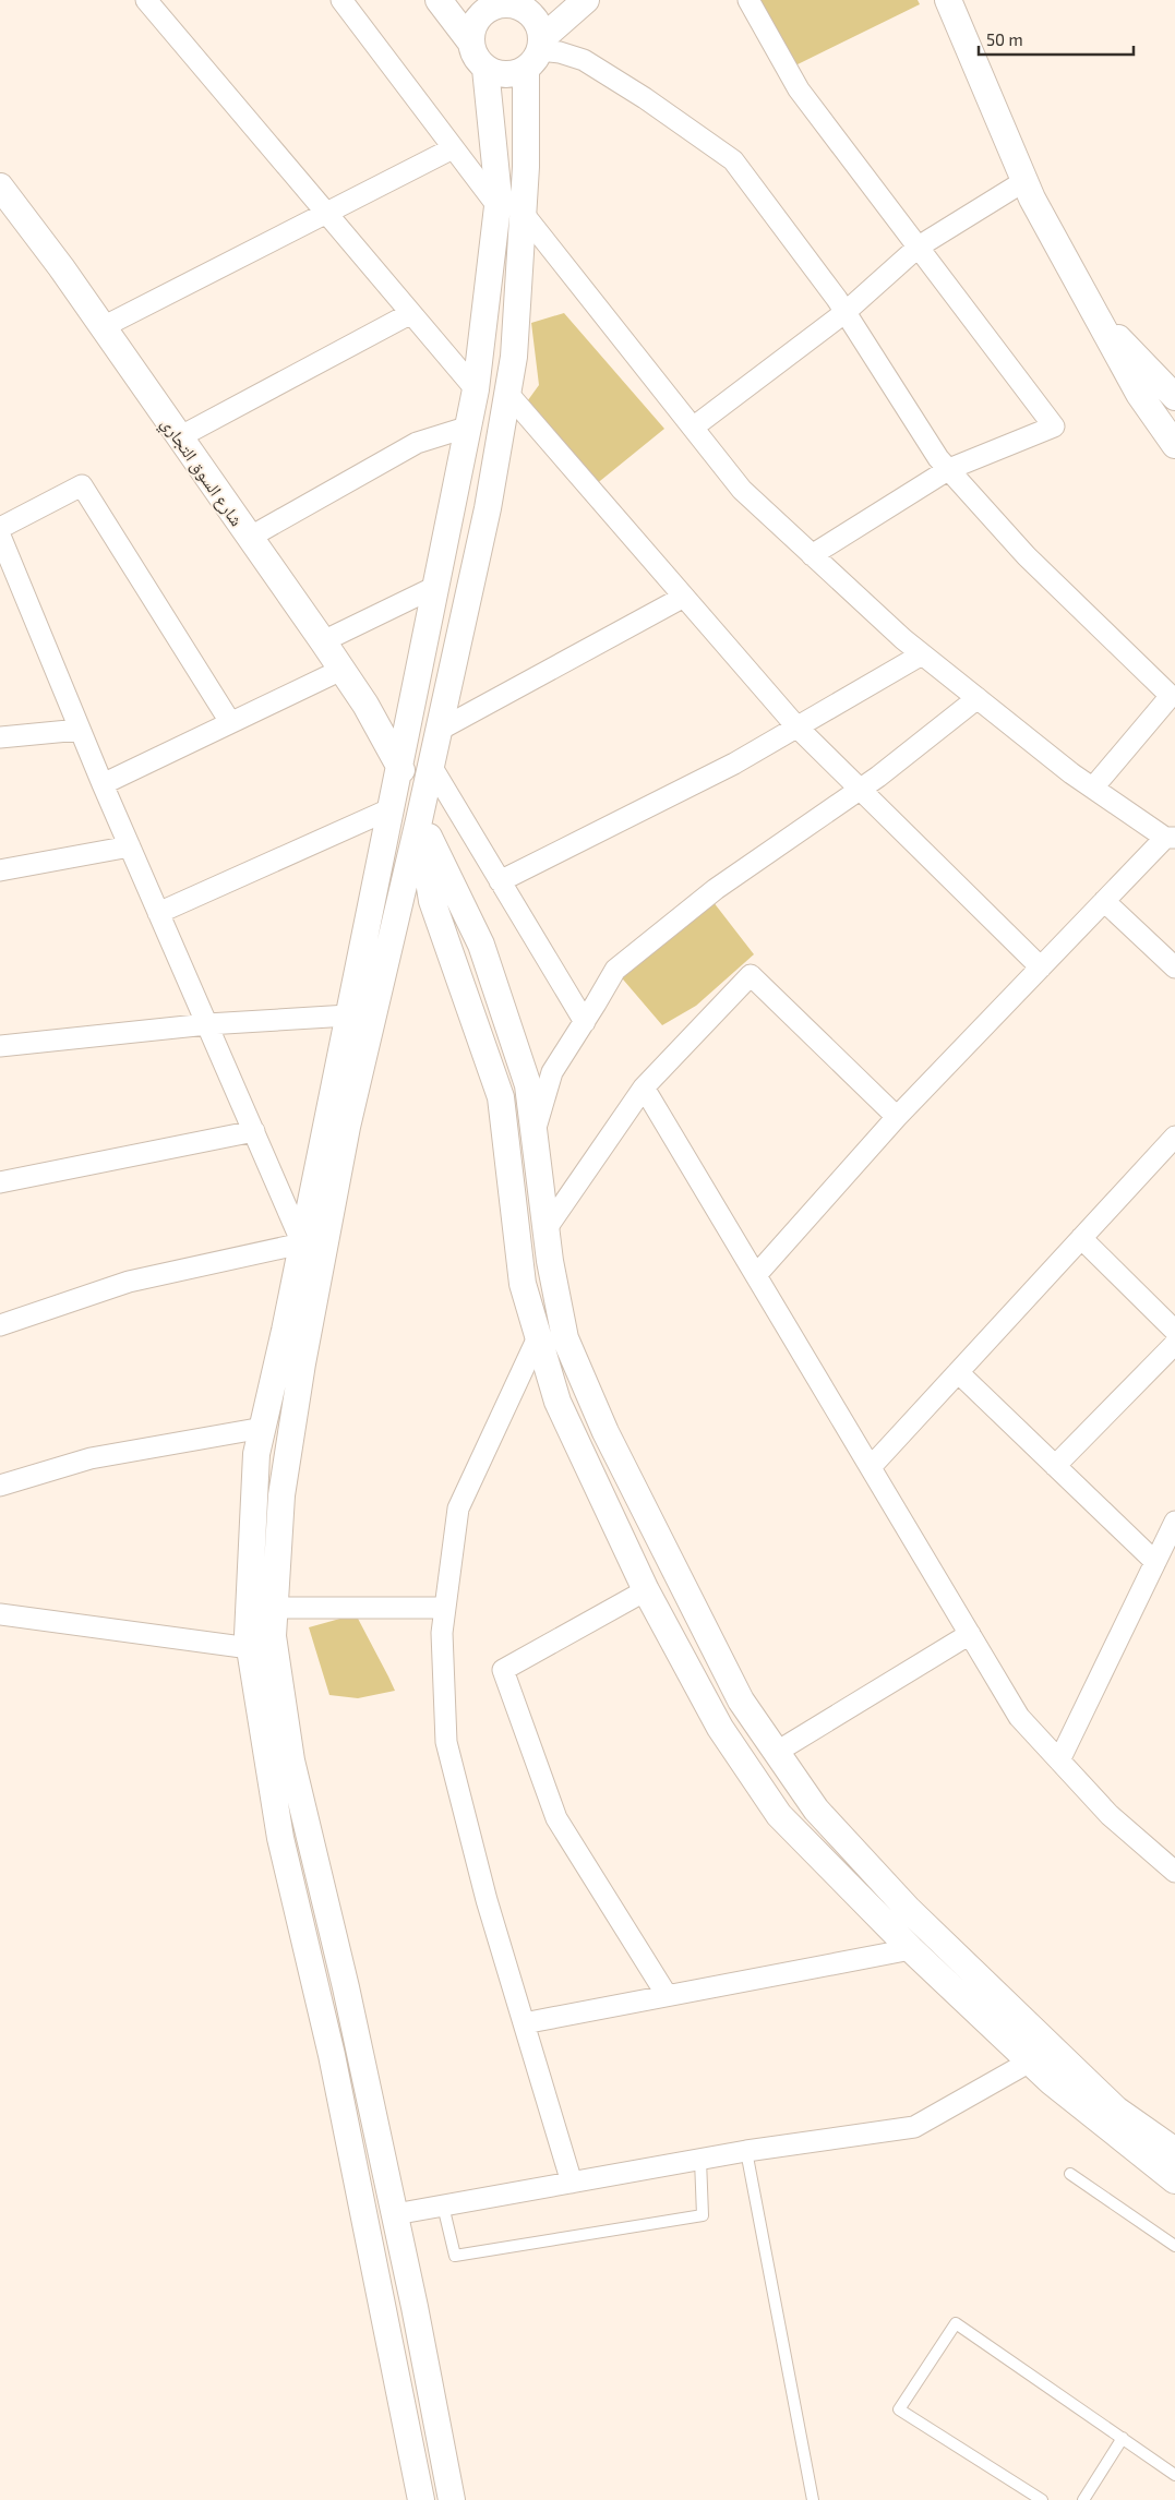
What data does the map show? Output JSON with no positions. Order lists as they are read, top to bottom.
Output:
{
  "streets": {
    "street": ["شارع السوق التجاري"]
  },
  "scale_bar": "50 m"
}
